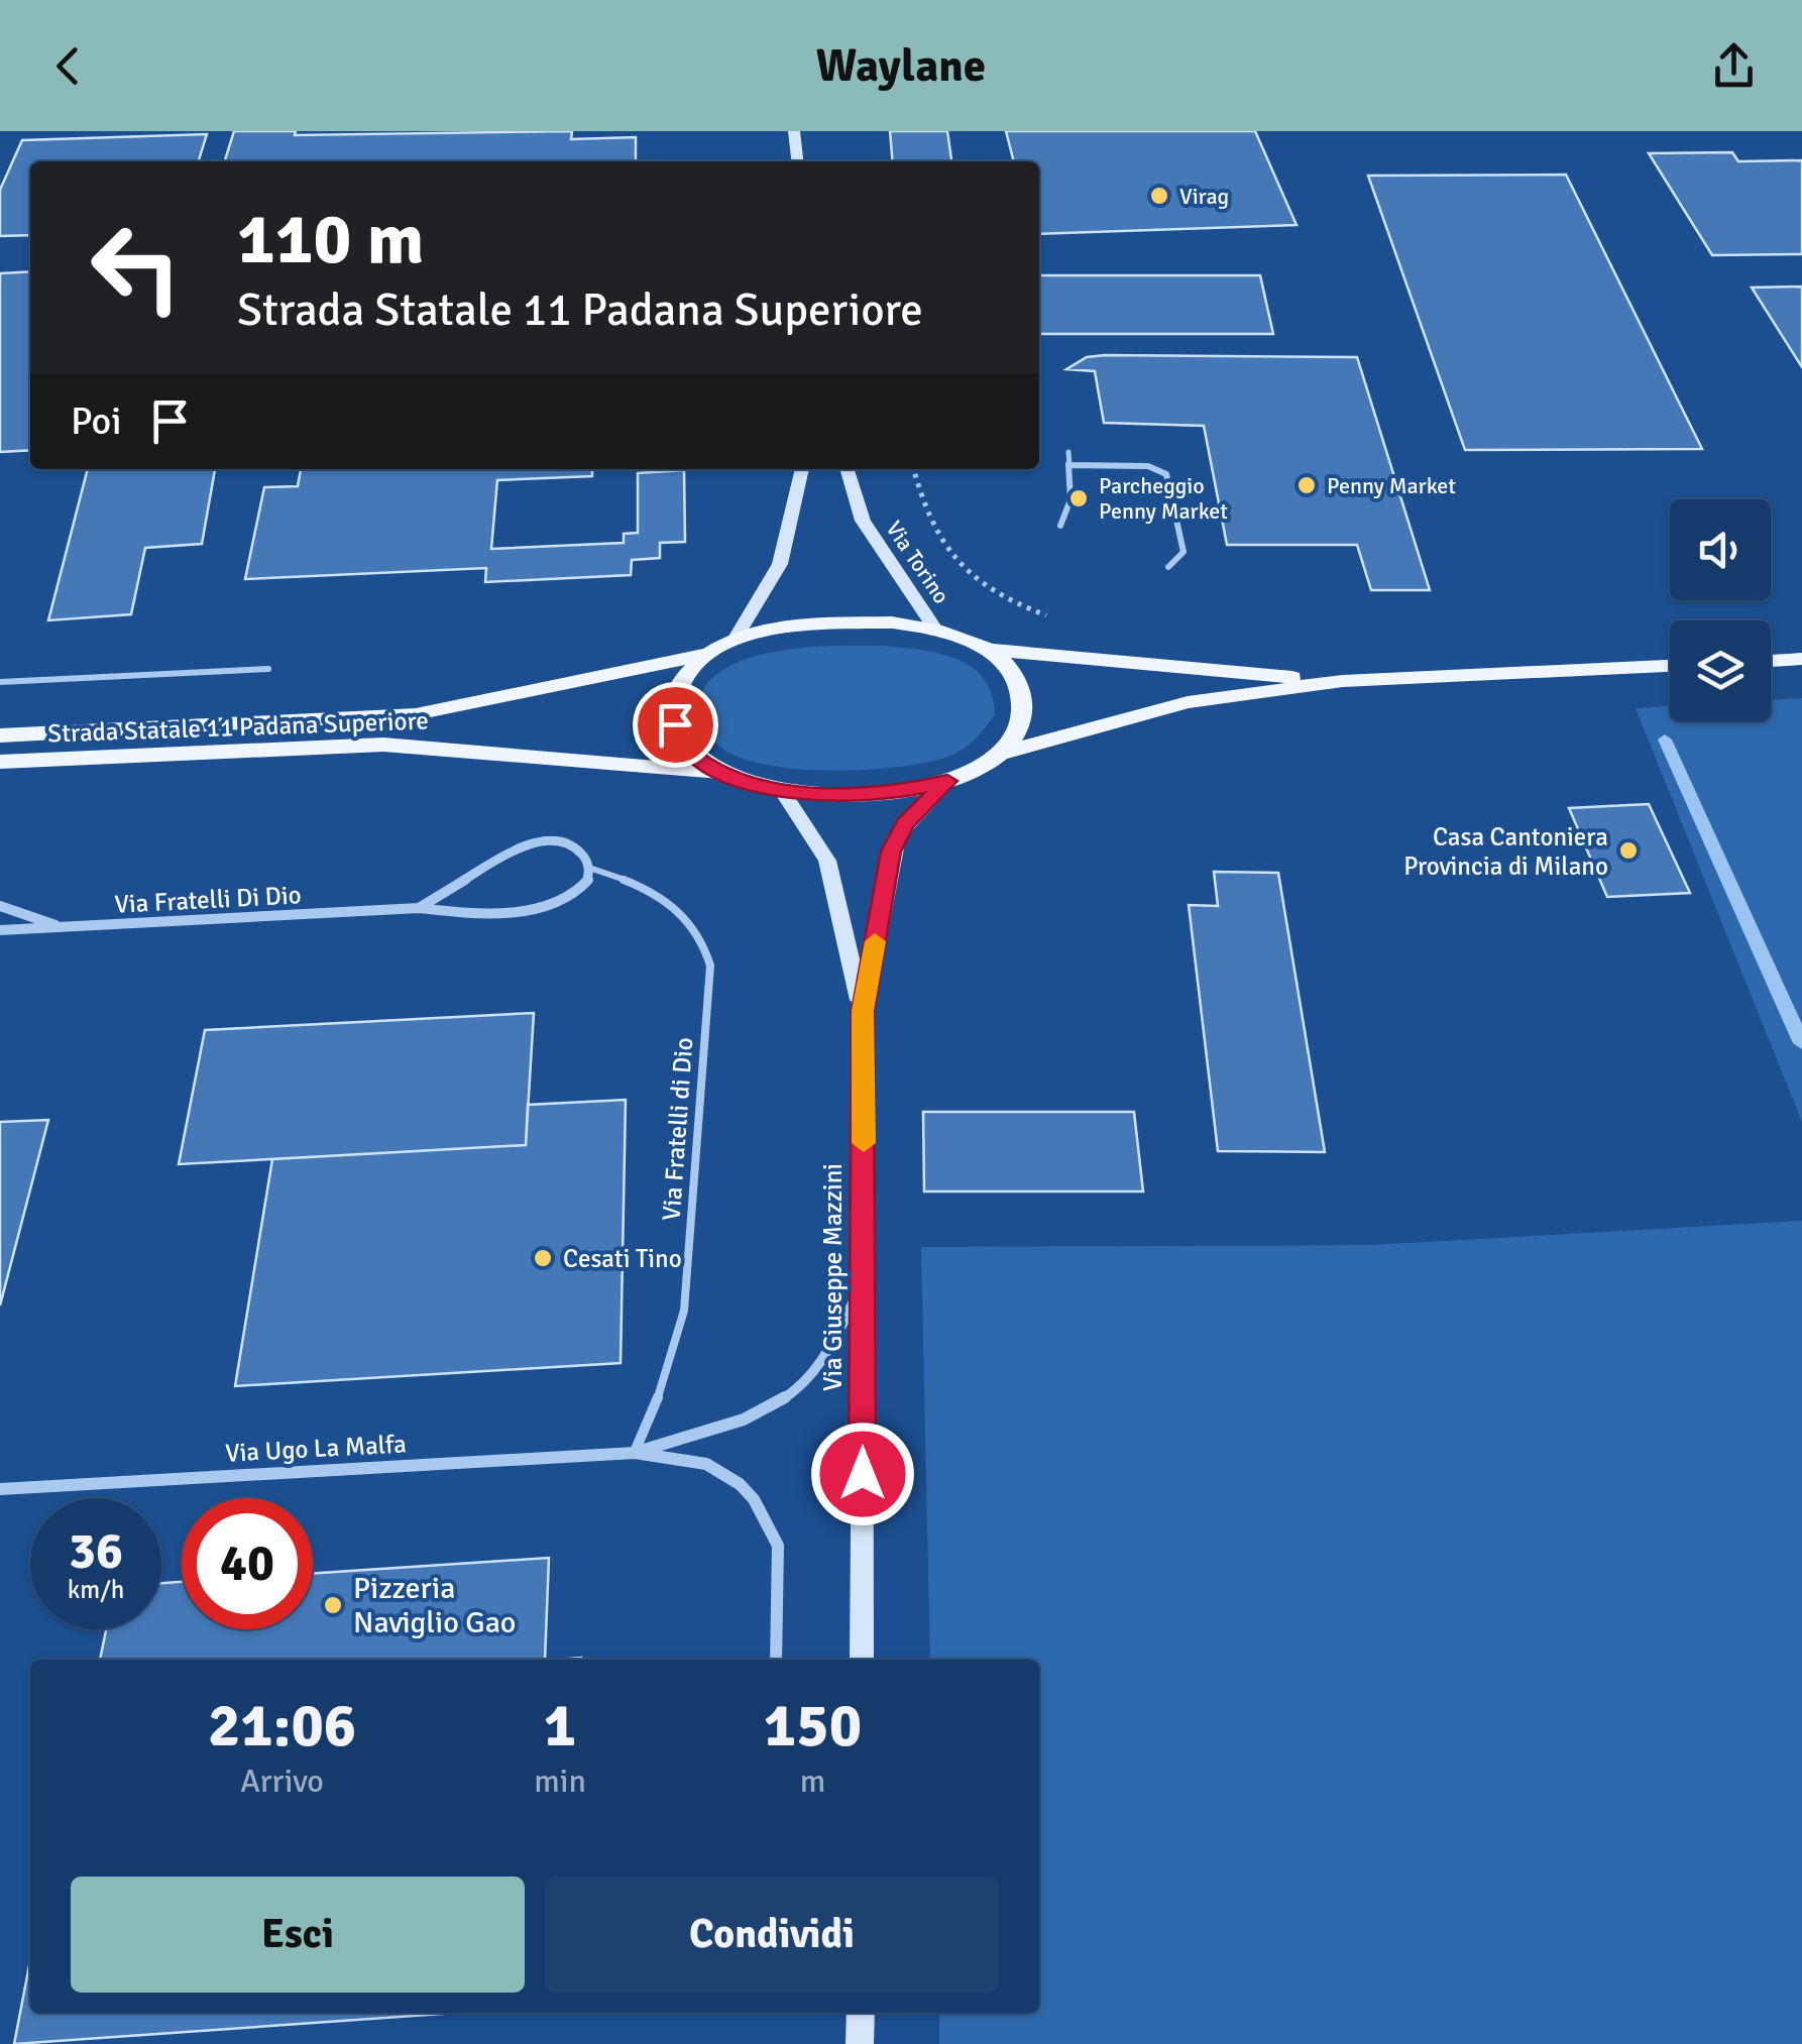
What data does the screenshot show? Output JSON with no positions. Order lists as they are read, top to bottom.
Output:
{
  "streets": {
    "main road": ["Strada Statale 11 Padana Superiore"],
    "street": [
      "Via Torino",
      "Via Fratelli Di Dio",
      "Via Giuseppe Mazzini",
      "Via Ugo La Malfa"
    ],
    "lane": ["Via Fratelli di Dio"]
  },
  "crossings": [
    ["Via Torino", "Strada Statale 11 Padana Superiore"],
    ["Strada Statale 11 Padana Superiore", "Via Giuseppe Mazzini"],
    ["Via Fratelli Di Dio", "Via Fratelli di Dio"],
    ["Via Fratelli di Dio", "Via Ugo La Malfa"],
    ["Via Giuseppe Mazzini", "Via Ugo La Malfa"]
  ],
  "places": [
    "Virag",
    "Penny Market",
    "Parcheggio Penny Market",
    "Casa Cantoniera Provincia di Milano",
    "Cesati Tino",
    "Pizzeria Naviglio Gao"
  ],
  "page": {
    "header": "Waylane",
    "turn": ["110 m", "Strada Statale 11 Padana Superiore"],
    "then": "Poi",
    "speed": "36 km/h",
    "limit": "40",
    "eta": [
      "21:06",
      "Arrivo",
      "1",
      "min",
      "150",
      "m"
    ],
    "buttons": ["Esci", "Condividi"]
  }
}
